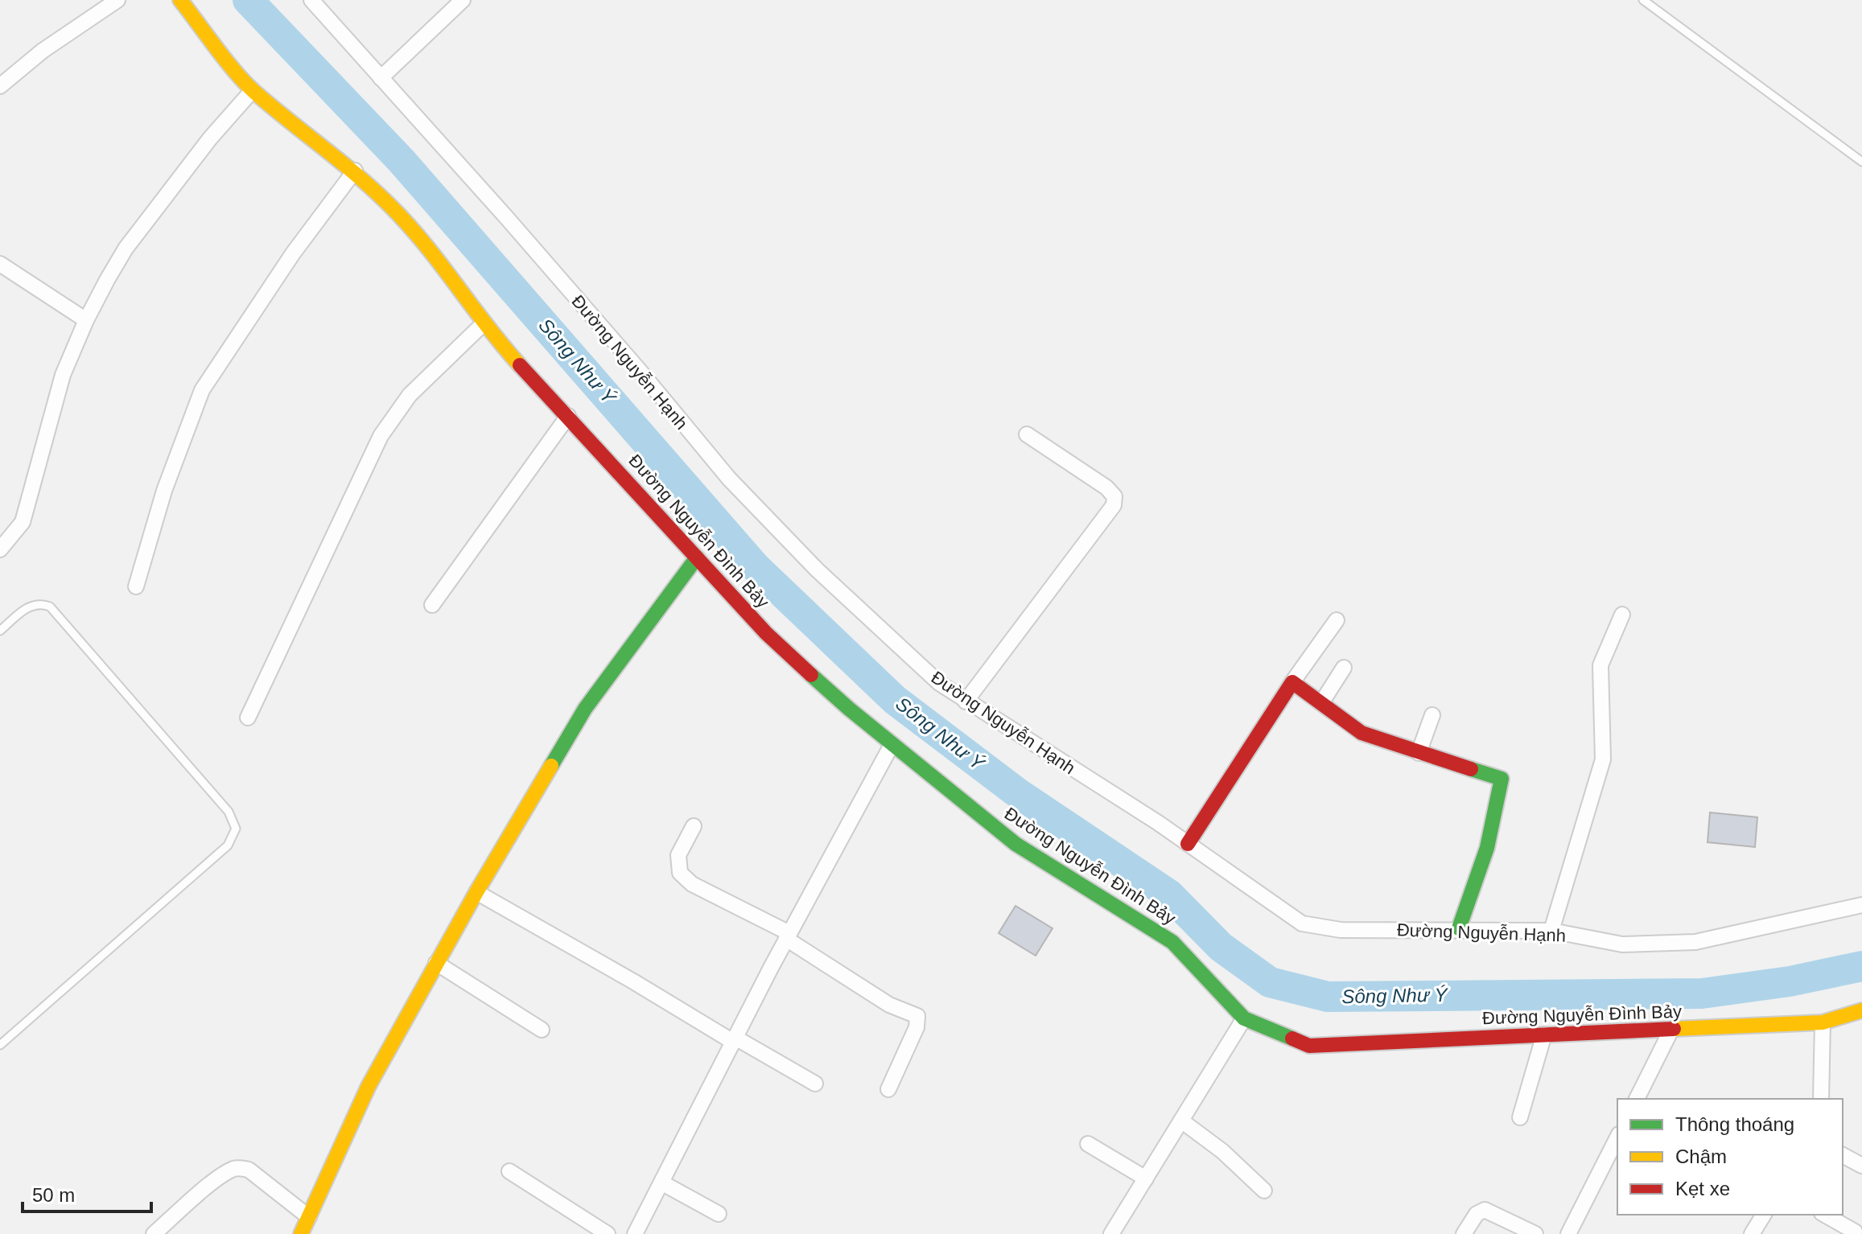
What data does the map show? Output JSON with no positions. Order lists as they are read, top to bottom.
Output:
{
  "streets": {
    "street": ["Đường Nguyễn Hạnh", "Đường Nguyễn Đình Bảy"]
  },
  "water": ["Sông Như Ý"],
  "legend": ["Thông thoáng", "Chậm", "Kẹt xe"],
  "scale_bar": "50 m"
}
